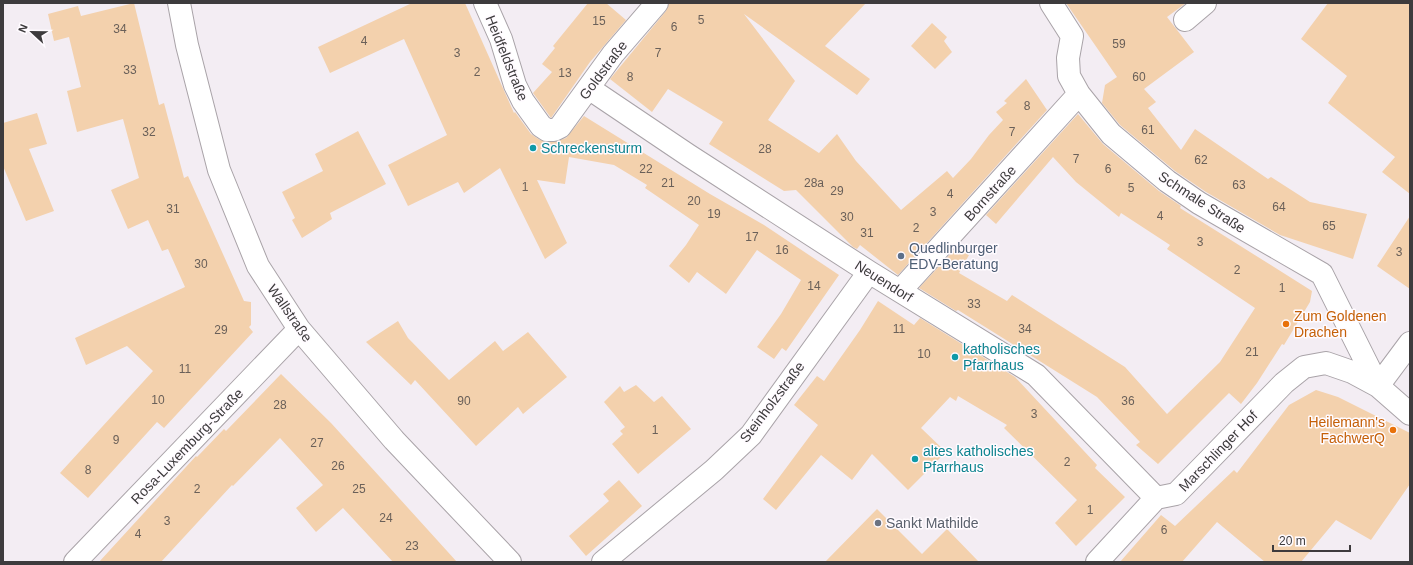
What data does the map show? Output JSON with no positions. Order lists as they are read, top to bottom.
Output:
{
  "streets": {
    "street": [
      "Heidfeldstraße",
      "Goldstraße",
      "Bornstraße",
      "Schmale Straße",
      "Neuendorf",
      "Wallstraße",
      "Steinholzstraße",
      "Rosa-Luxemburg-Straße",
      "Marschlinger Hof"
    ]
  },
  "crossings": [
    ["Heidfeldstraße", "Goldstraße"],
    ["Goldstraße", "Neuendorf"],
    ["Bornstraße", "Schmale Straße"],
    ["Bornstraße", "Neuendorf"],
    ["Schmale Straße", "Marschlinger Hof"],
    ["Neuendorf", "Steinholzstraße"],
    ["Neuendorf", "Marschlinger Hof"],
    ["Wallstraße", "Rosa-Luxemburg-Straße"]
  ],
  "places": [
    "Schreckensturm",
    "Quedlinburger EDV-Beratung",
    "Zum Goldenen Drachen",
    "katholisches Pfarrhaus",
    "Heilemann's FachwerQ",
    "altes katholisches Pfarrhaus",
    "Sankt Mathilde"
  ],
  "house_numbers": [
    "5",
    "15",
    "6",
    "34",
    "4",
    "59",
    "3",
    "7",
    "33",
    "2",
    "13",
    "8",
    "60",
    "8",
    "61",
    "32",
    "7",
    "28",
    "7",
    "62",
    "22",
    "6",
    "21",
    "28a",
    "63",
    "1",
    "5",
    "29",
    "4",
    "20",
    "64",
    "31",
    "3",
    "19",
    "4",
    "30",
    "65",
    "2",
    "31",
    "17",
    "3",
    "16",
    "3",
    "30",
    "2",
    "14",
    "1",
    "33",
    "11",
    "34",
    "29",
    "21",
    "10",
    "11",
    "10",
    "90",
    "36",
    "28",
    "3",
    "1",
    "9",
    "27",
    "2",
    "26",
    "8",
    "2",
    "25",
    "1",
    "24",
    "3",
    "6",
    "4",
    "23"
  ],
  "scale_bar": "20 m",
  "north": "left"
}
